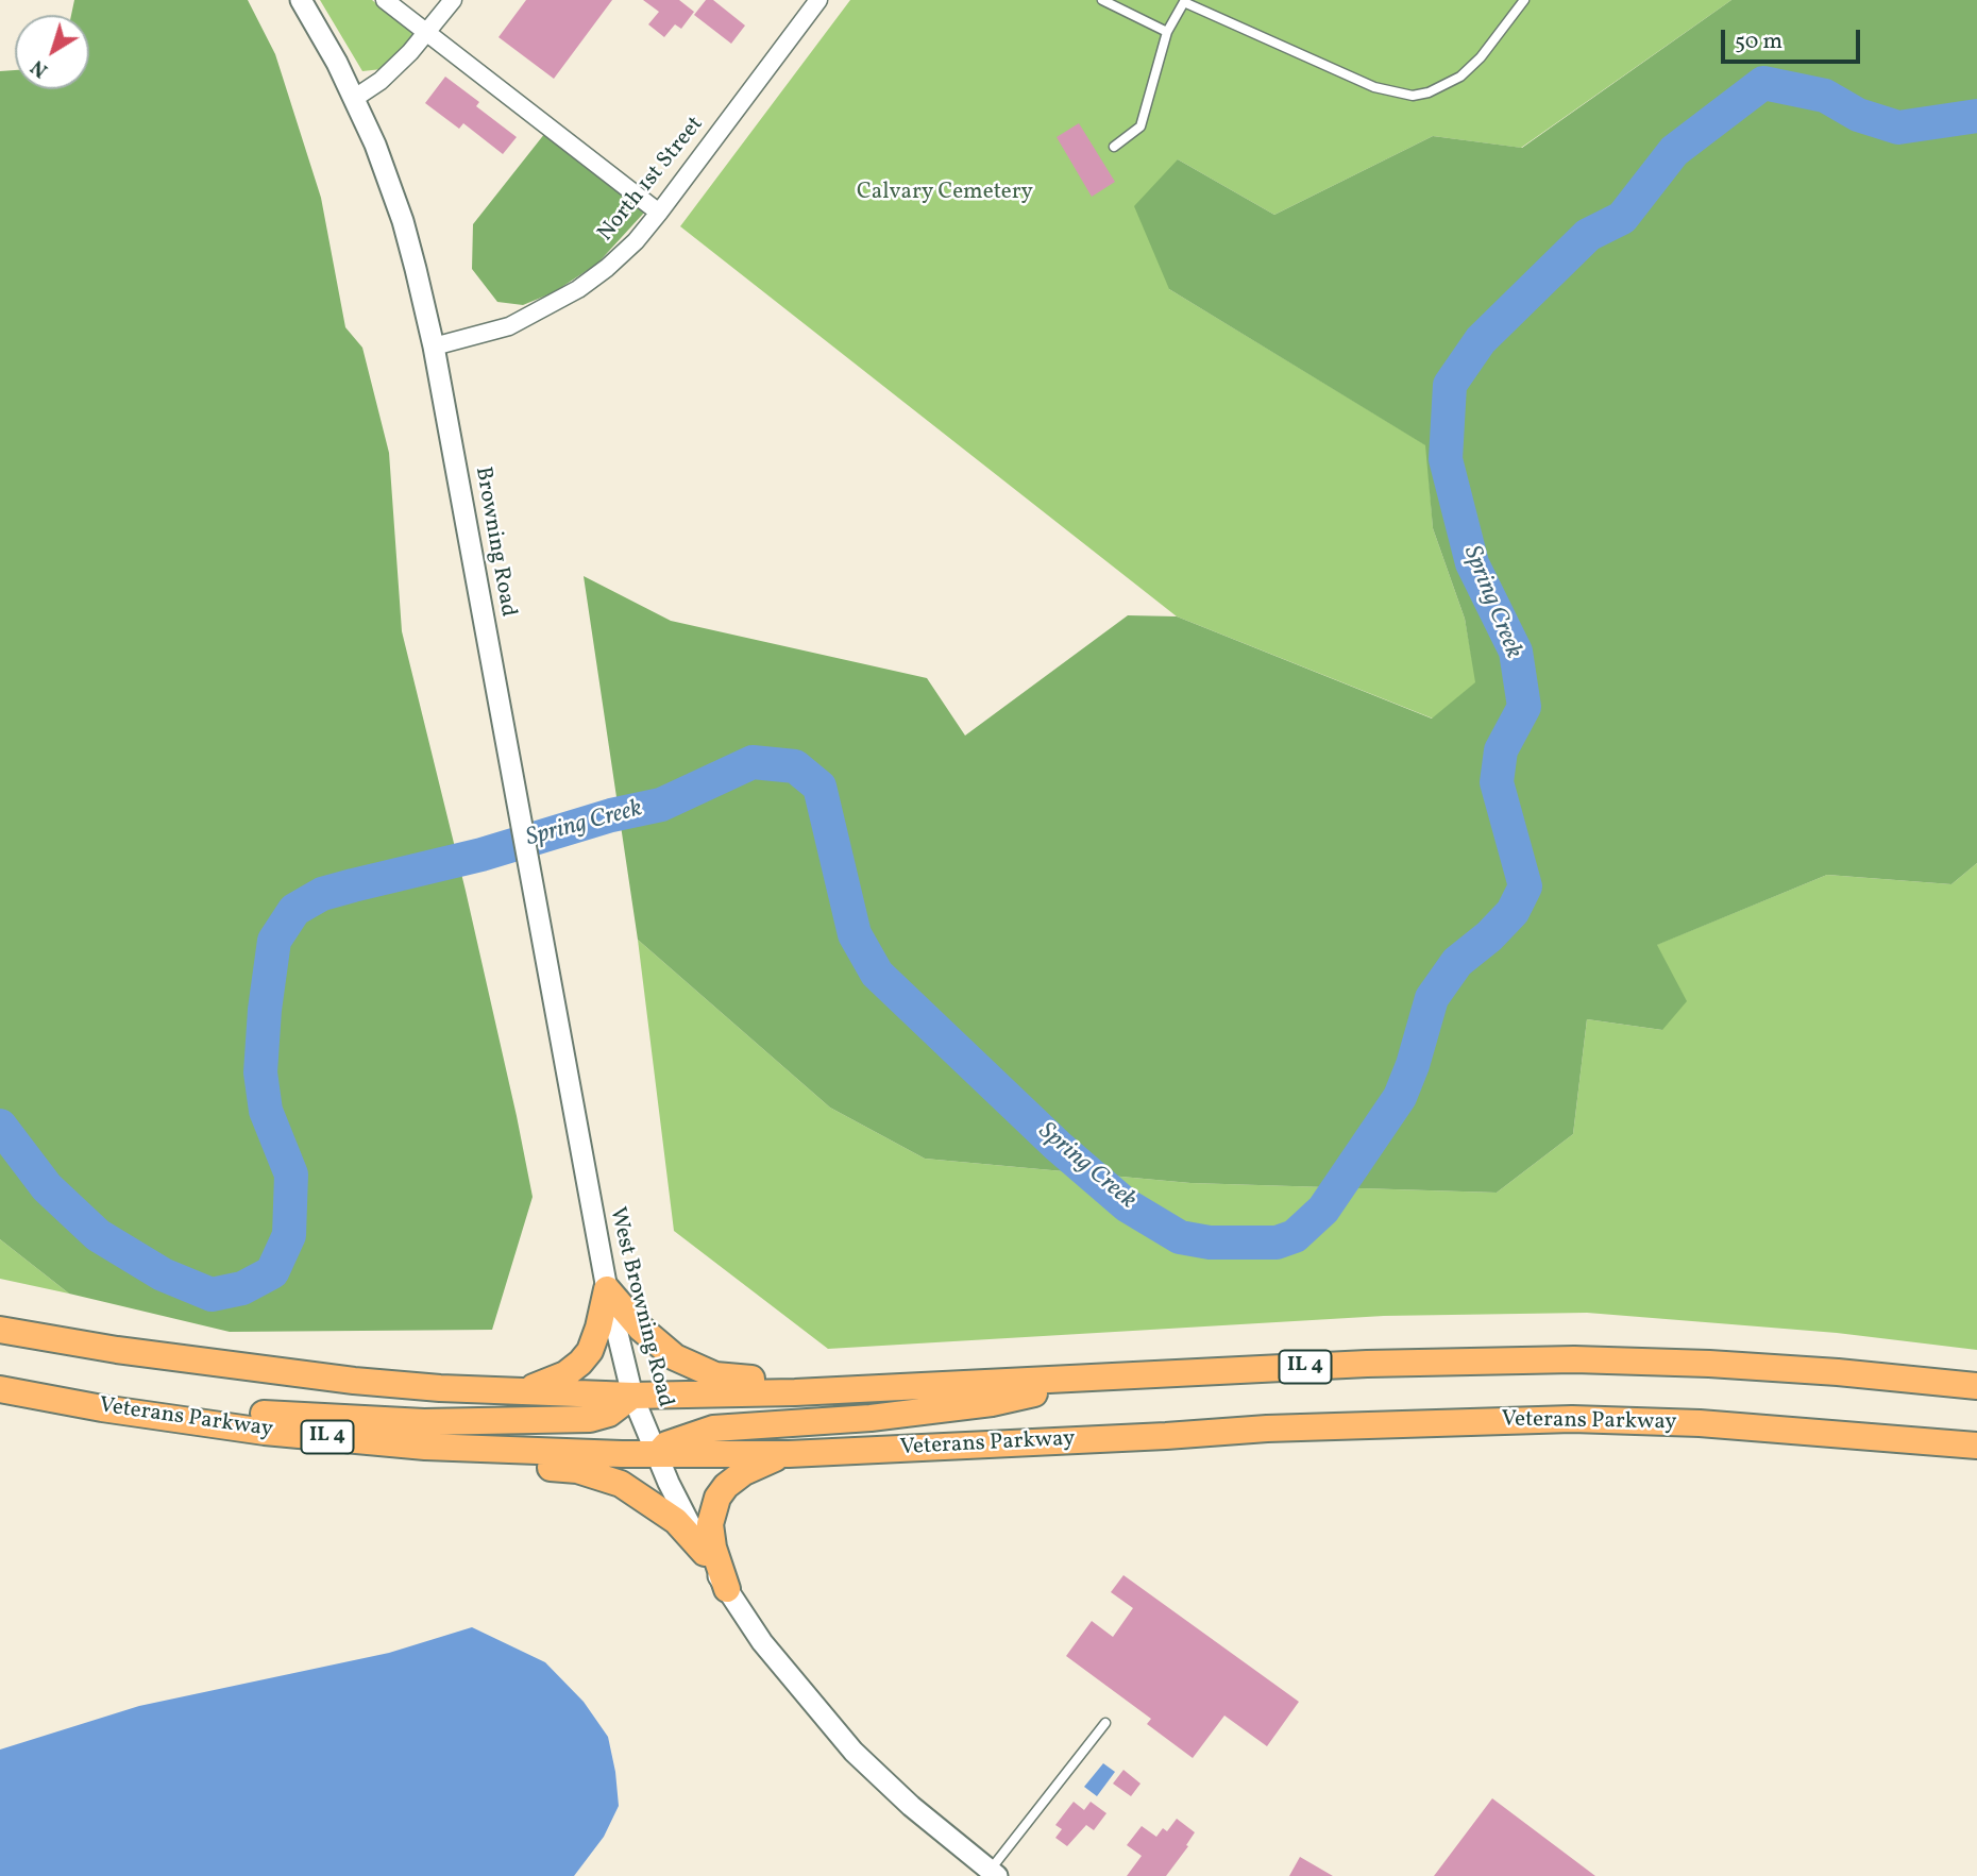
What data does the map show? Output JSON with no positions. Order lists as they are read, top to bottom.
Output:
{
  "streets": {
    "highway": ["IL 4", "Veterans Parkway"],
    "street": ["North 1st Street", "Browning Road", "West Browning Road"]
  },
  "crossings": [
    ["North 1st Street", "Browning Road"],
    ["Browning Road", "West Browning Road"],
    ["West Browning Road", "IL 4"],
    ["West Browning Road", "Veterans Parkway"]
  ],
  "water": ["Spring Creek"],
  "parks": ["Calvary Cemetery"],
  "scale_bar": "50 m",
  "north": "bottom left"
}
